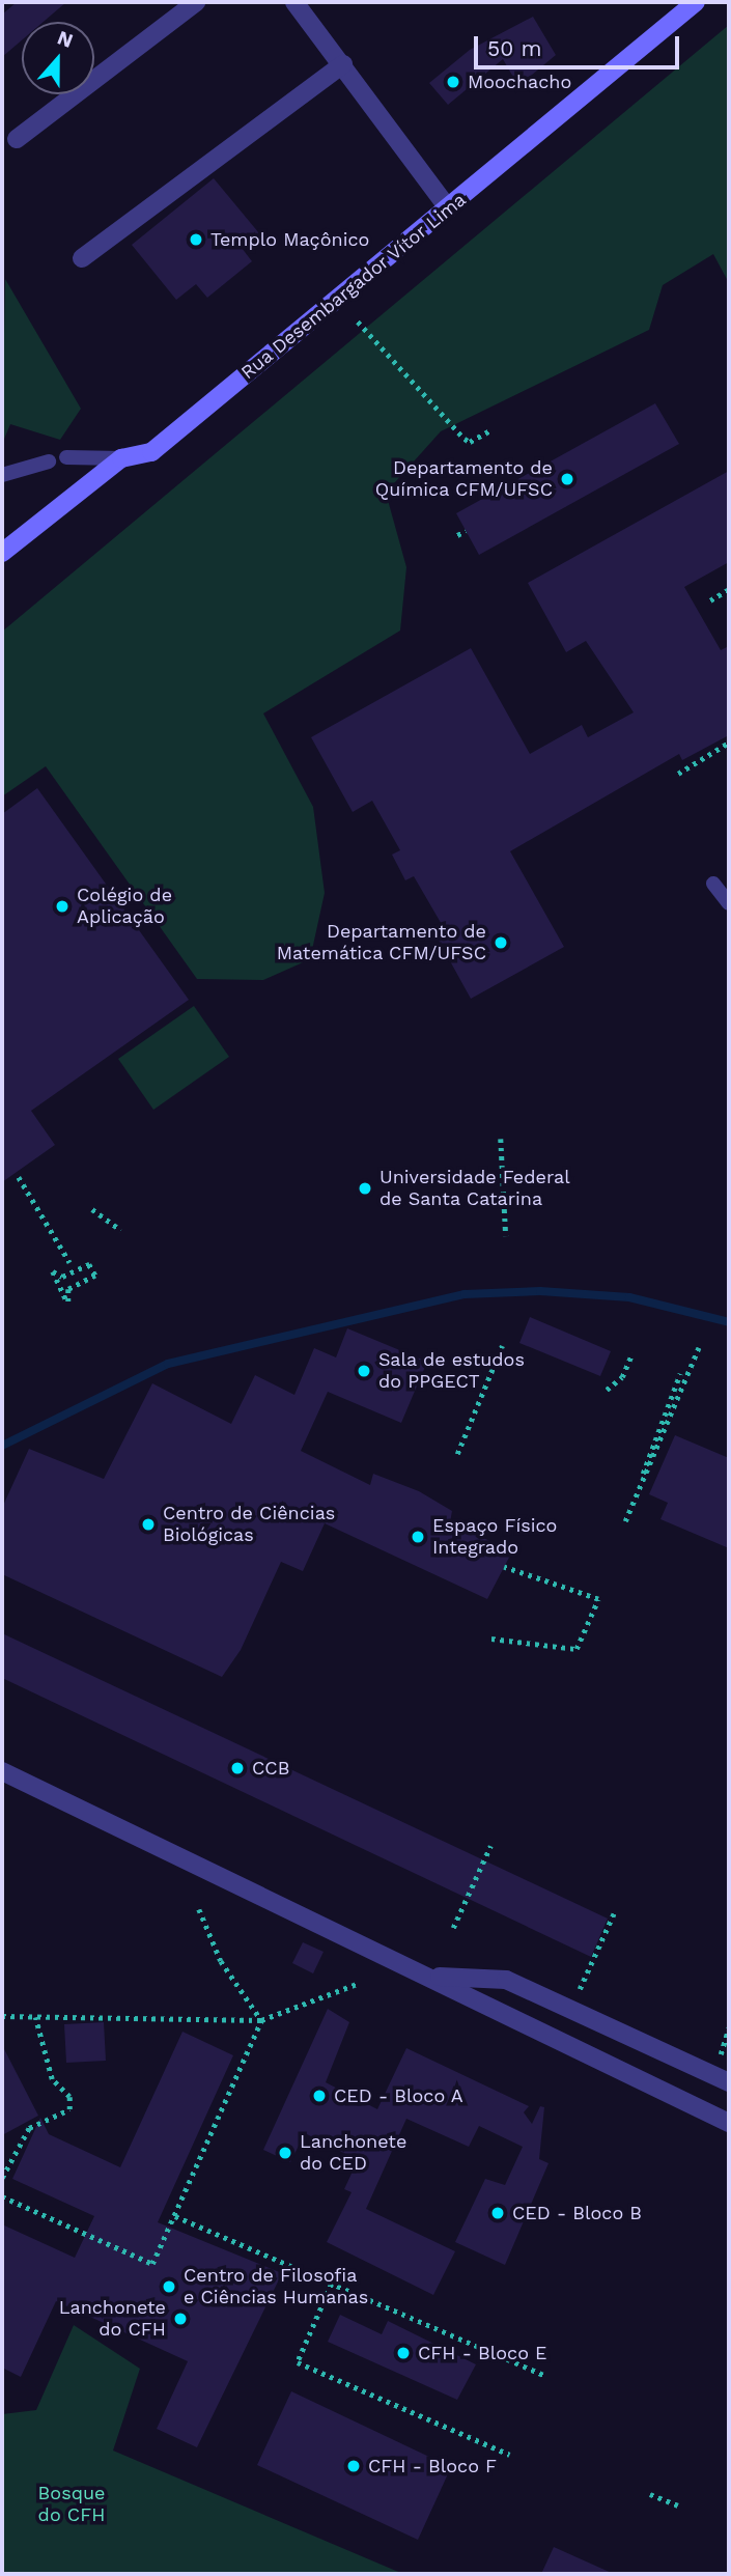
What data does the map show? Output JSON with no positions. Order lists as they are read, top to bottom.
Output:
{
  "streets": {
    "main road": ["Rua Desembargador Vítor Lima"]
  },
  "parks": ["Bosque do CFH"],
  "places": [
    "Moochacho",
    "Templo Maçônico",
    "Departamento de Química CFM/UFSC",
    "Colégio de Aplicação",
    "Departamento de Matemática CFM/UFSC",
    "Universidade Federal de Santa Catarina",
    "Sala de estudos do PPGECT",
    "Centro de Ciências Biológicas",
    "Espaço Físico Integrado",
    "CCB",
    "CED - Bloco A",
    "Lanchonete do CED",
    "CED - Bloco B",
    "Centro de Filosofia e Ciências Humanas",
    "Lanchonete do CFH",
    "CFH - Bloco E",
    "CFH - Bloco F"
  ],
  "scale_bar": "50 m",
  "north": "top"
}
